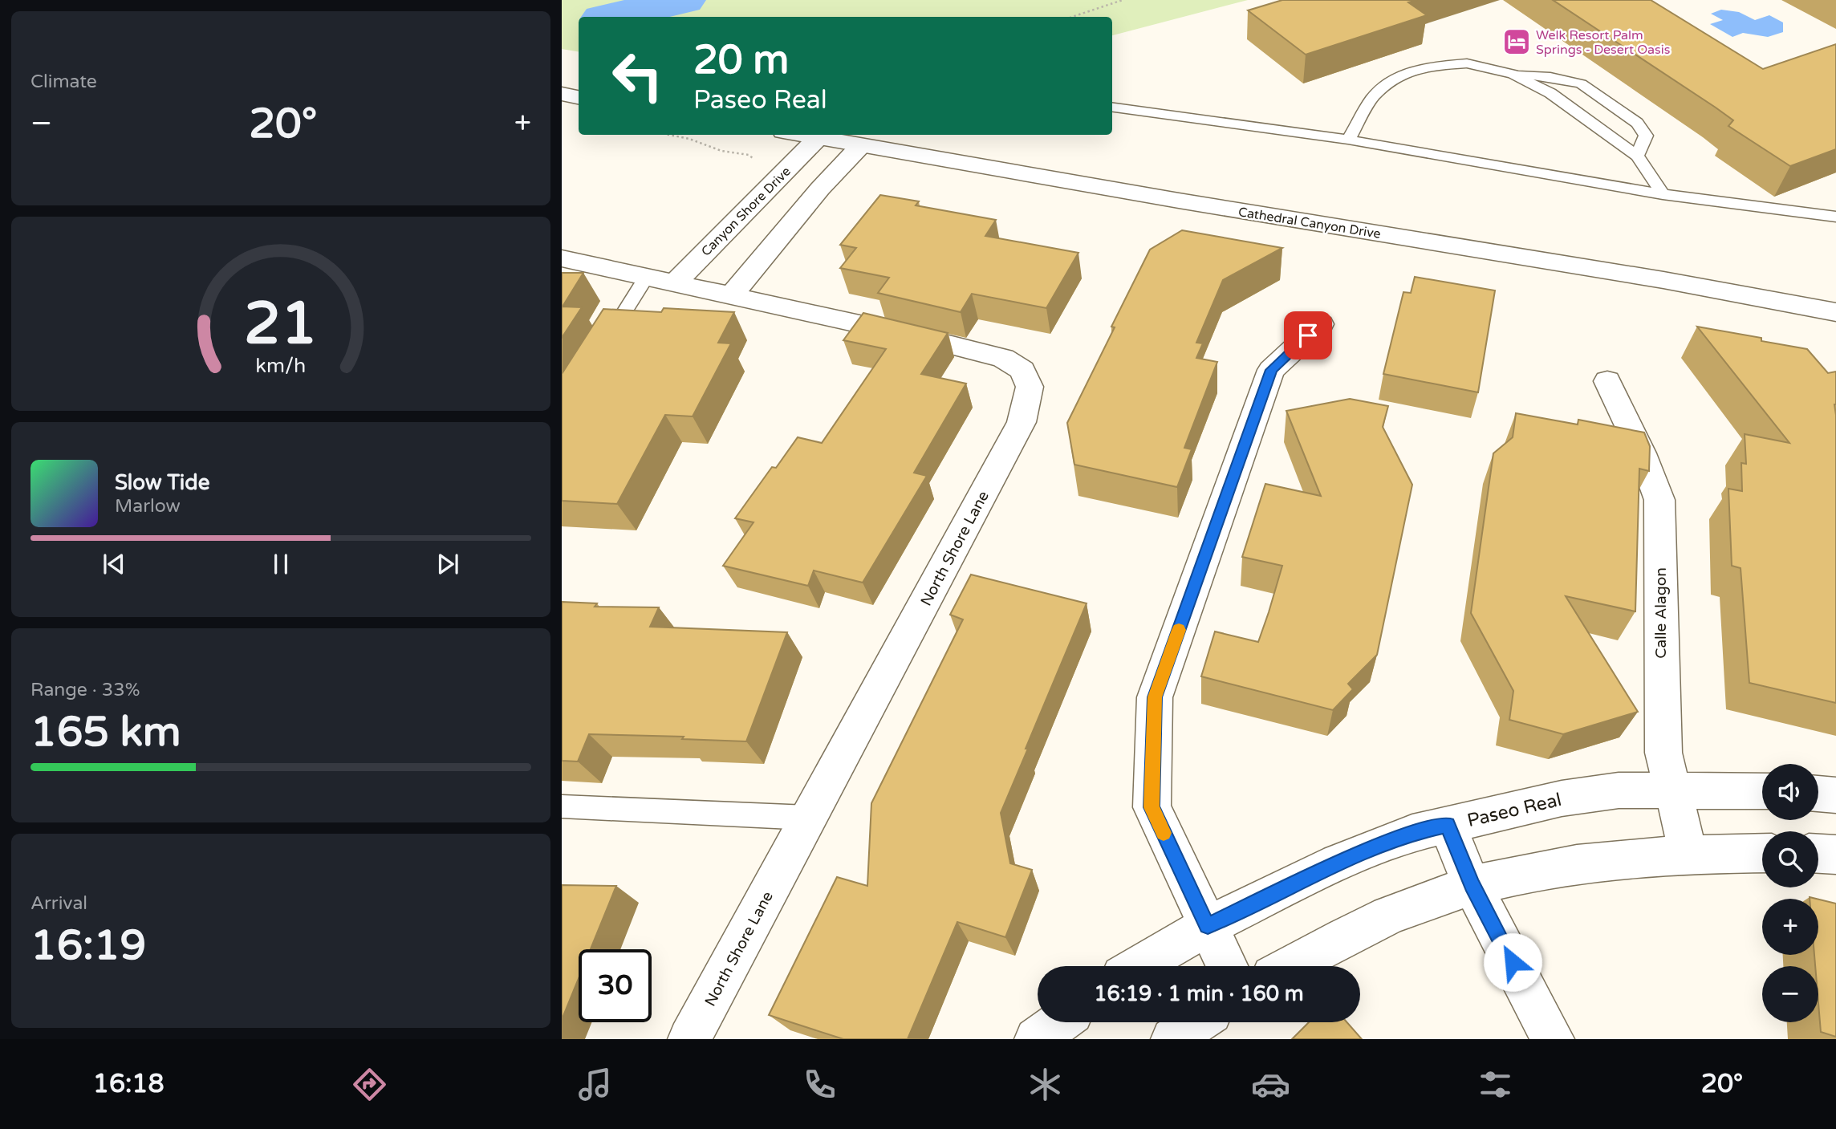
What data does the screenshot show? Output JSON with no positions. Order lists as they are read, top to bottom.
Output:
{
  "streets": {
    "street": [
      "Canyon Shore Drive",
      "Cathedral Canyon Drive",
      "North Shore Lane",
      "Calle Alagon",
      "Paseo Real"
    ]
  },
  "crossings": [
    ["Canyon Shore Drive", "Cathedral Canyon Drive"],
    ["Canyon Shore Drive", "North Shore Lane"],
    ["Calle Alagon", "Paseo Real"]
  ],
  "places": {
    "hotel": ["Welk Resort Palm Springs - Desert Oasis"]
  },
  "page": {
    "tile": [
      "Climate",
      ["Range · 33%", "165 km"],
      ["Arrival", "16:19"]
    ],
    "turn": ["20 m", "Paseo Real"],
    "heat": ["−", "20°", "+"],
    "song": ["Slow Tide", "Marlow"],
    "map_buttons": ["+", "−"],
    "limit": "30",
    "trip": "16:19 · 1 min · 160 m",
    "tabs": ["16:18", "20°"],
    "gauge": ["21", "km/h"]
  }
}
